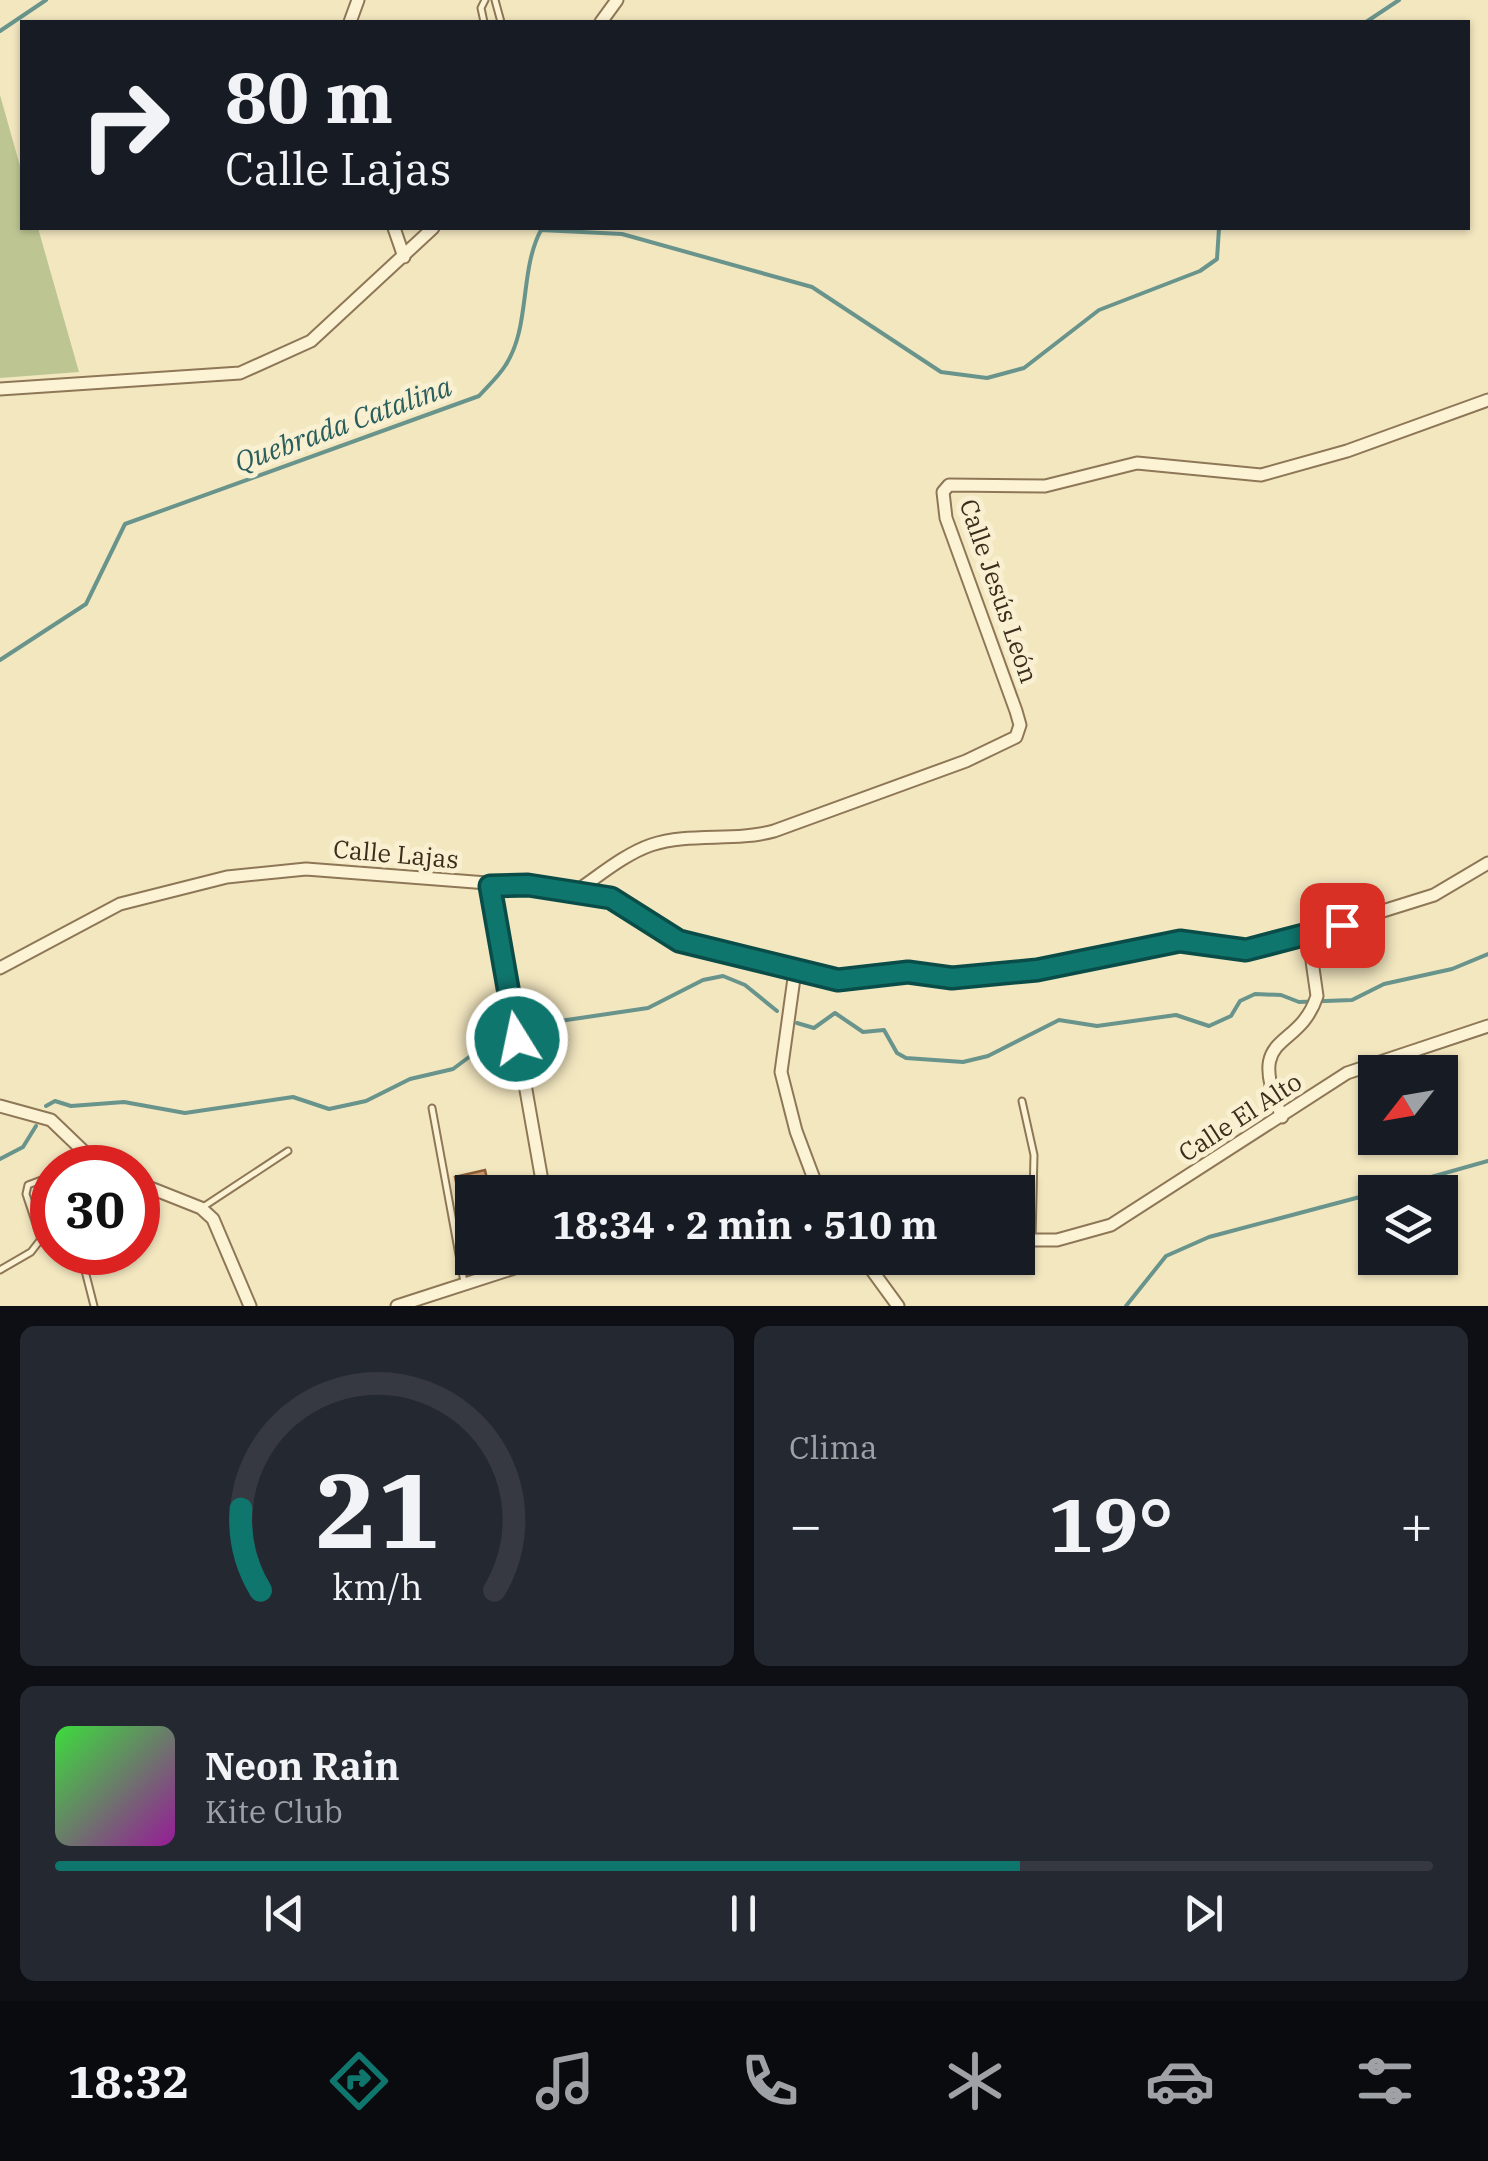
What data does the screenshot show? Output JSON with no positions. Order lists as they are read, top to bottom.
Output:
{
  "streets": {
    "street": ["Calle Jesús León", "Calle Lajas", "Calle El Alto"]
  },
  "crossings": [
    ["Calle Jesús León", "Calle Lajas"]
  ],
  "water": ["Quebrada Catalina"],
  "north": "bottom left",
  "page": {
    "turn": ["80 m", "Calle Lajas"],
    "limit": "30",
    "trip": "18:34 · 2 min · 510 m",
    "tile": "Clima",
    "heat": ["−", "19°", "+"],
    "song": ["Neon Rain", "Kite Club"],
    "tabs": "18:32",
    "gauge": ["21", "km/h"]
  }
}
